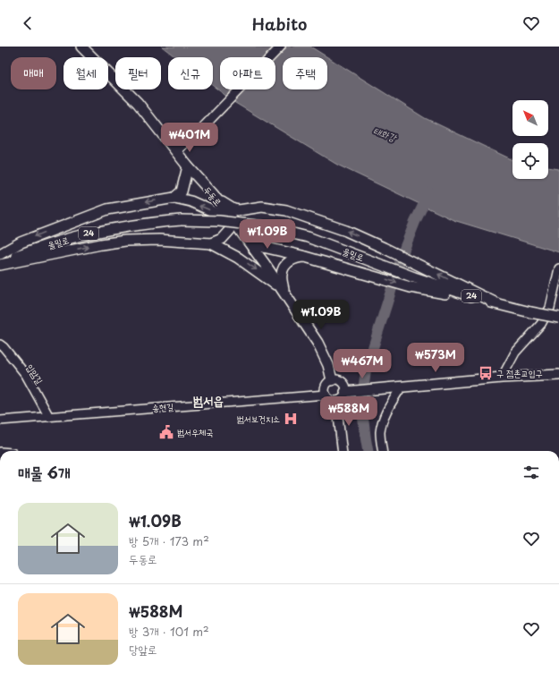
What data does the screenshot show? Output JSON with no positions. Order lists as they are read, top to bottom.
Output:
{
  "streets": {
    "main road": ["두동로", "24", "울밀로"],
    "street": ["입암길", "송현길"]
  },
  "crossings": [
    ["두동로", "송현길"],
    ["24", "울밀로"],
    ["입암길", "송현길"]
  ],
  "districts": ["범서읍"],
  "water": ["태화강"],
  "places": {
    "bus stop": ["구 점촌교입구"],
    "hospital": ["범서보건지소"],
    "public building": ["범서우체국"]
  },
  "north": "top left",
  "page": {
    "header": "Habito",
    "chip": [
      "매매",
      "월세",
      "필터",
      "신규",
      "아파트",
      "주택"
    ],
    "price": [
      "₩401M",
      "₩1.09B",
      "₩1.09B",
      "₩573M",
      "₩467M",
      "₩588M"
    ],
    "heading": "매물 6개",
    "list": [
      {
        "name": "₩1.09B",
        "note": "방 5개 · 173 m² · 두동로"
      },
      {
        "name": "₩588M",
        "note": "방 3개 · 101 m² · 당앞로"
      }
    ]
  }
}
